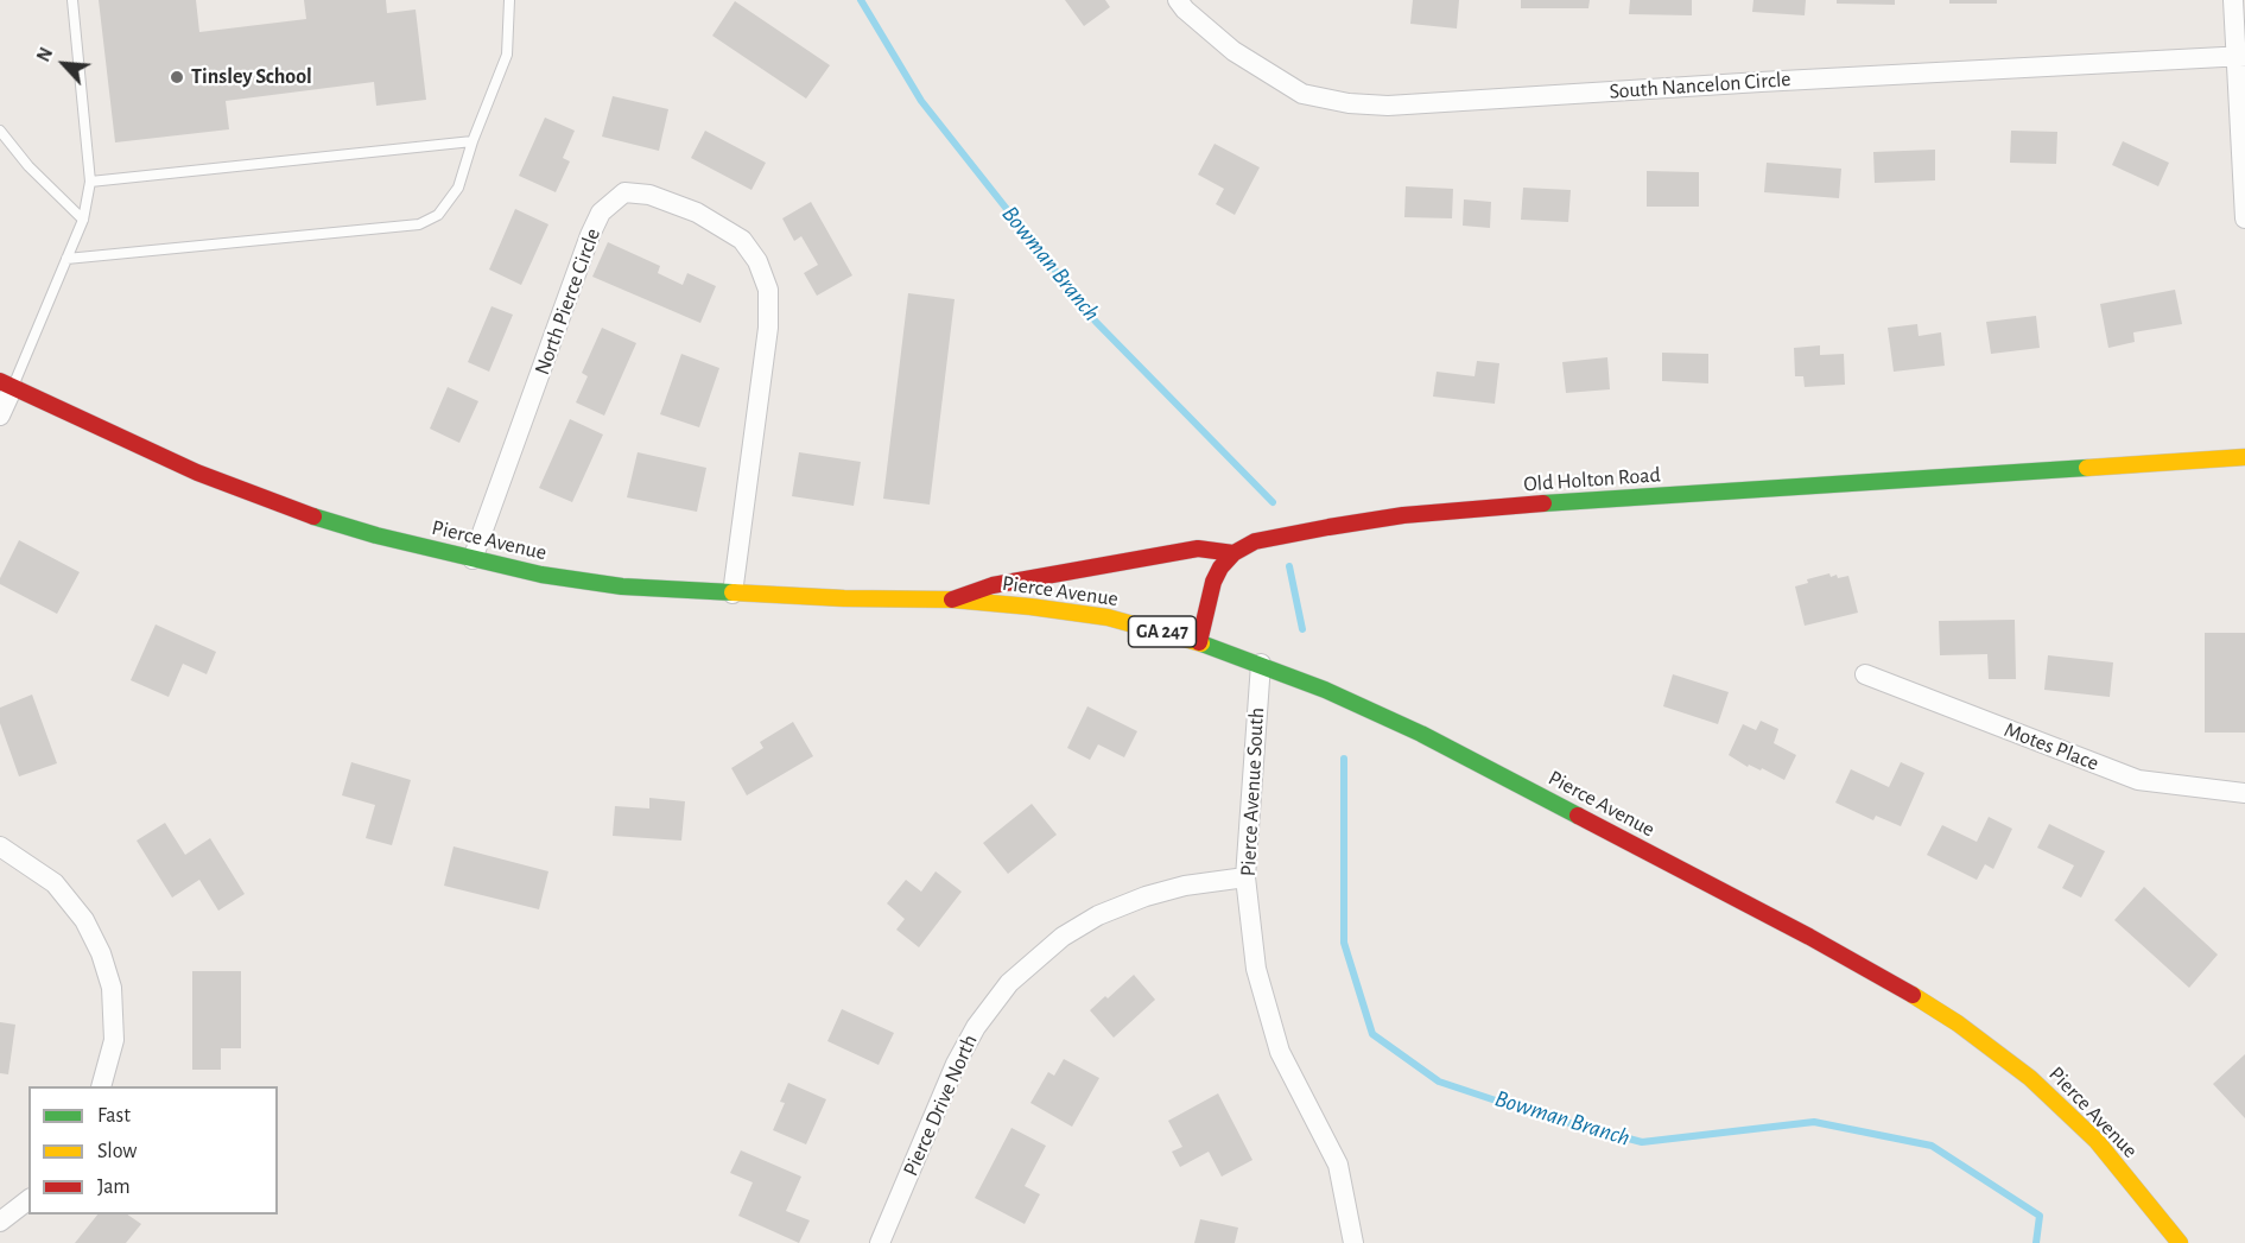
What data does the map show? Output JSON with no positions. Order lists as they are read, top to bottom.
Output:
{
  "streets": {
    "main road": ["Old Holton Road", "Pierce Avenue", "GA 247"],
    "street": [
      "South Nancelon Circle",
      "North Pierce Circle",
      "Motes Place",
      "Pierce Avenue South",
      "Pierce Drive North"
    ]
  },
  "crossings": [
    ["North Pierce Circle", "Pierce Avenue"],
    ["Pierce Avenue", "Pierce Avenue South"],
    ["Pierce Avenue South", "Pierce Drive North"]
  ],
  "water": ["Bowman Branch"],
  "places": ["Tinsley School"],
  "legend": ["Fast", "Slow", "Jam"],
  "north": "top left"
}
